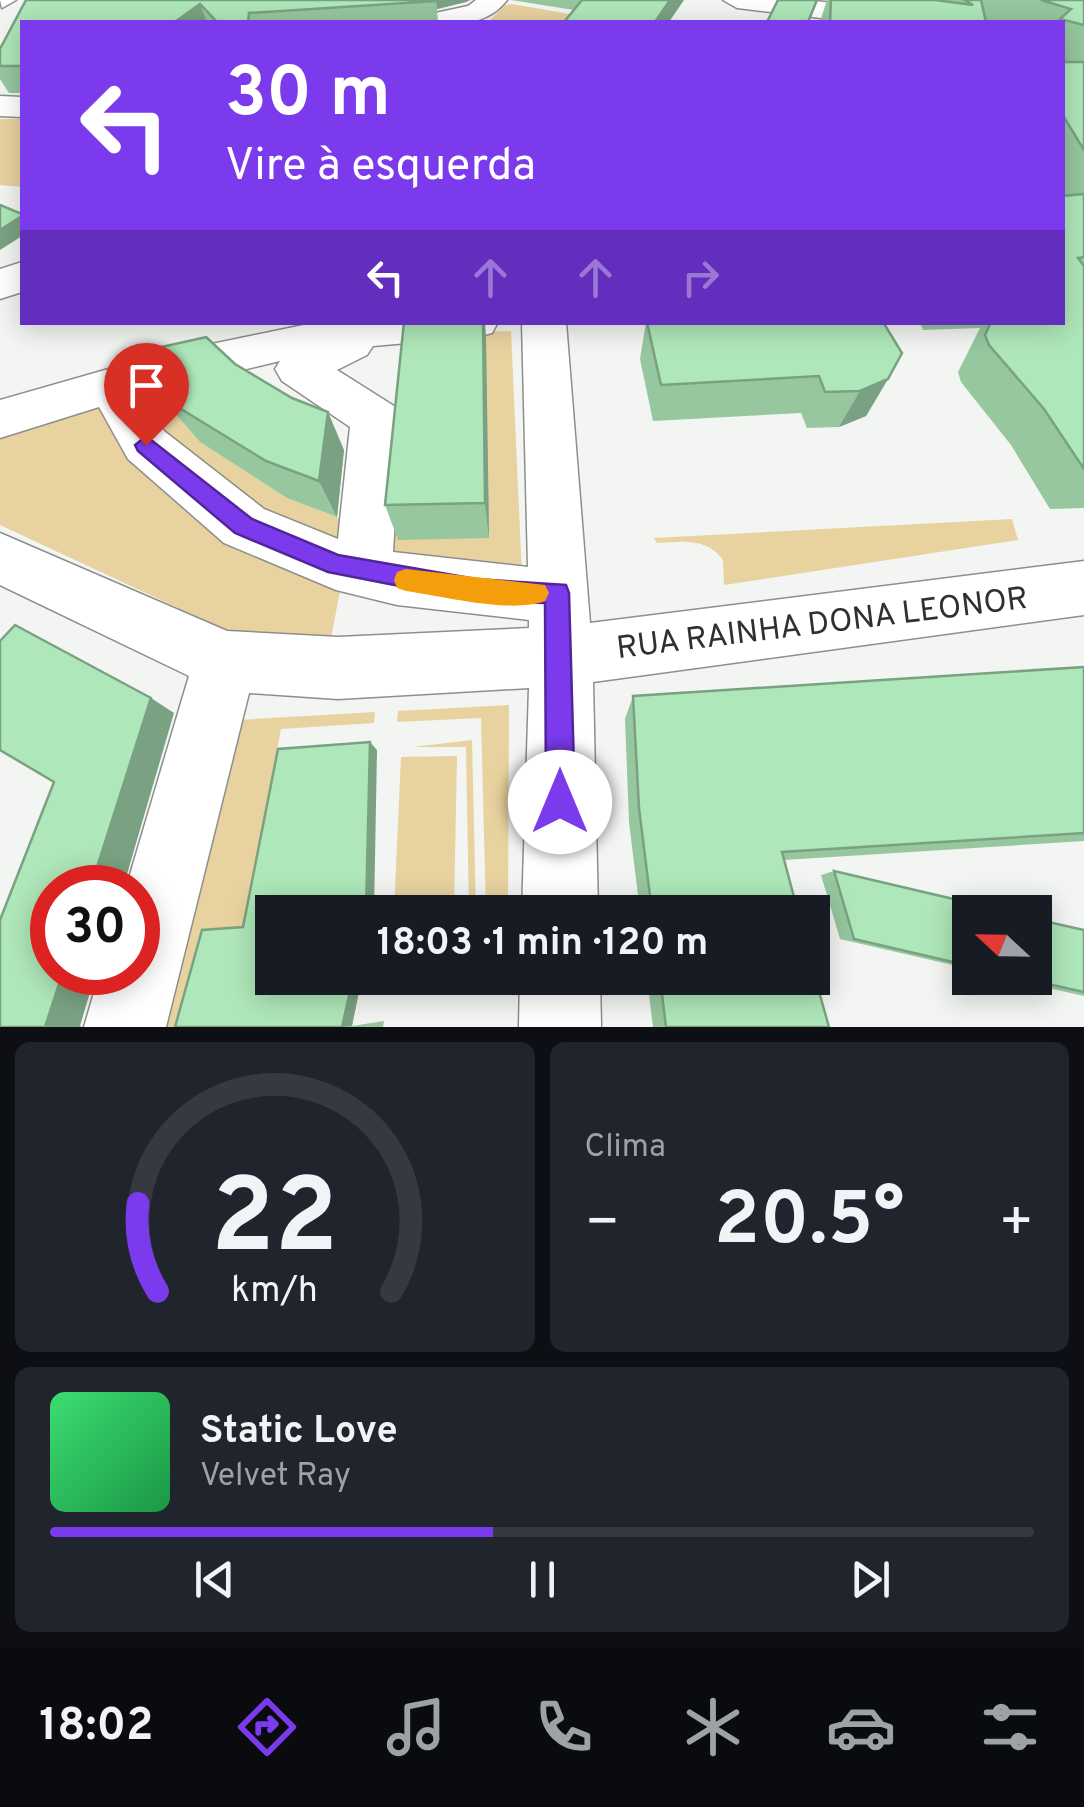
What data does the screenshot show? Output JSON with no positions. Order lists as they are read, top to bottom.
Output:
{
  "streets": {
    "street": ["RUA RAINHA DONA LEONOR"]
  },
  "north": "left",
  "page": {
    "turn": ["30 m", "Vire à esquerda"],
    "limit": "30",
    "trip": "18:03 · 1 min · 120 m",
    "tile": "Clima",
    "heat": ["−", "20.5°", "+"],
    "song": ["Static Love", "Velvet Ray"],
    "tabs": "18:02",
    "gauge": ["22", "km/h"]
  }
}
